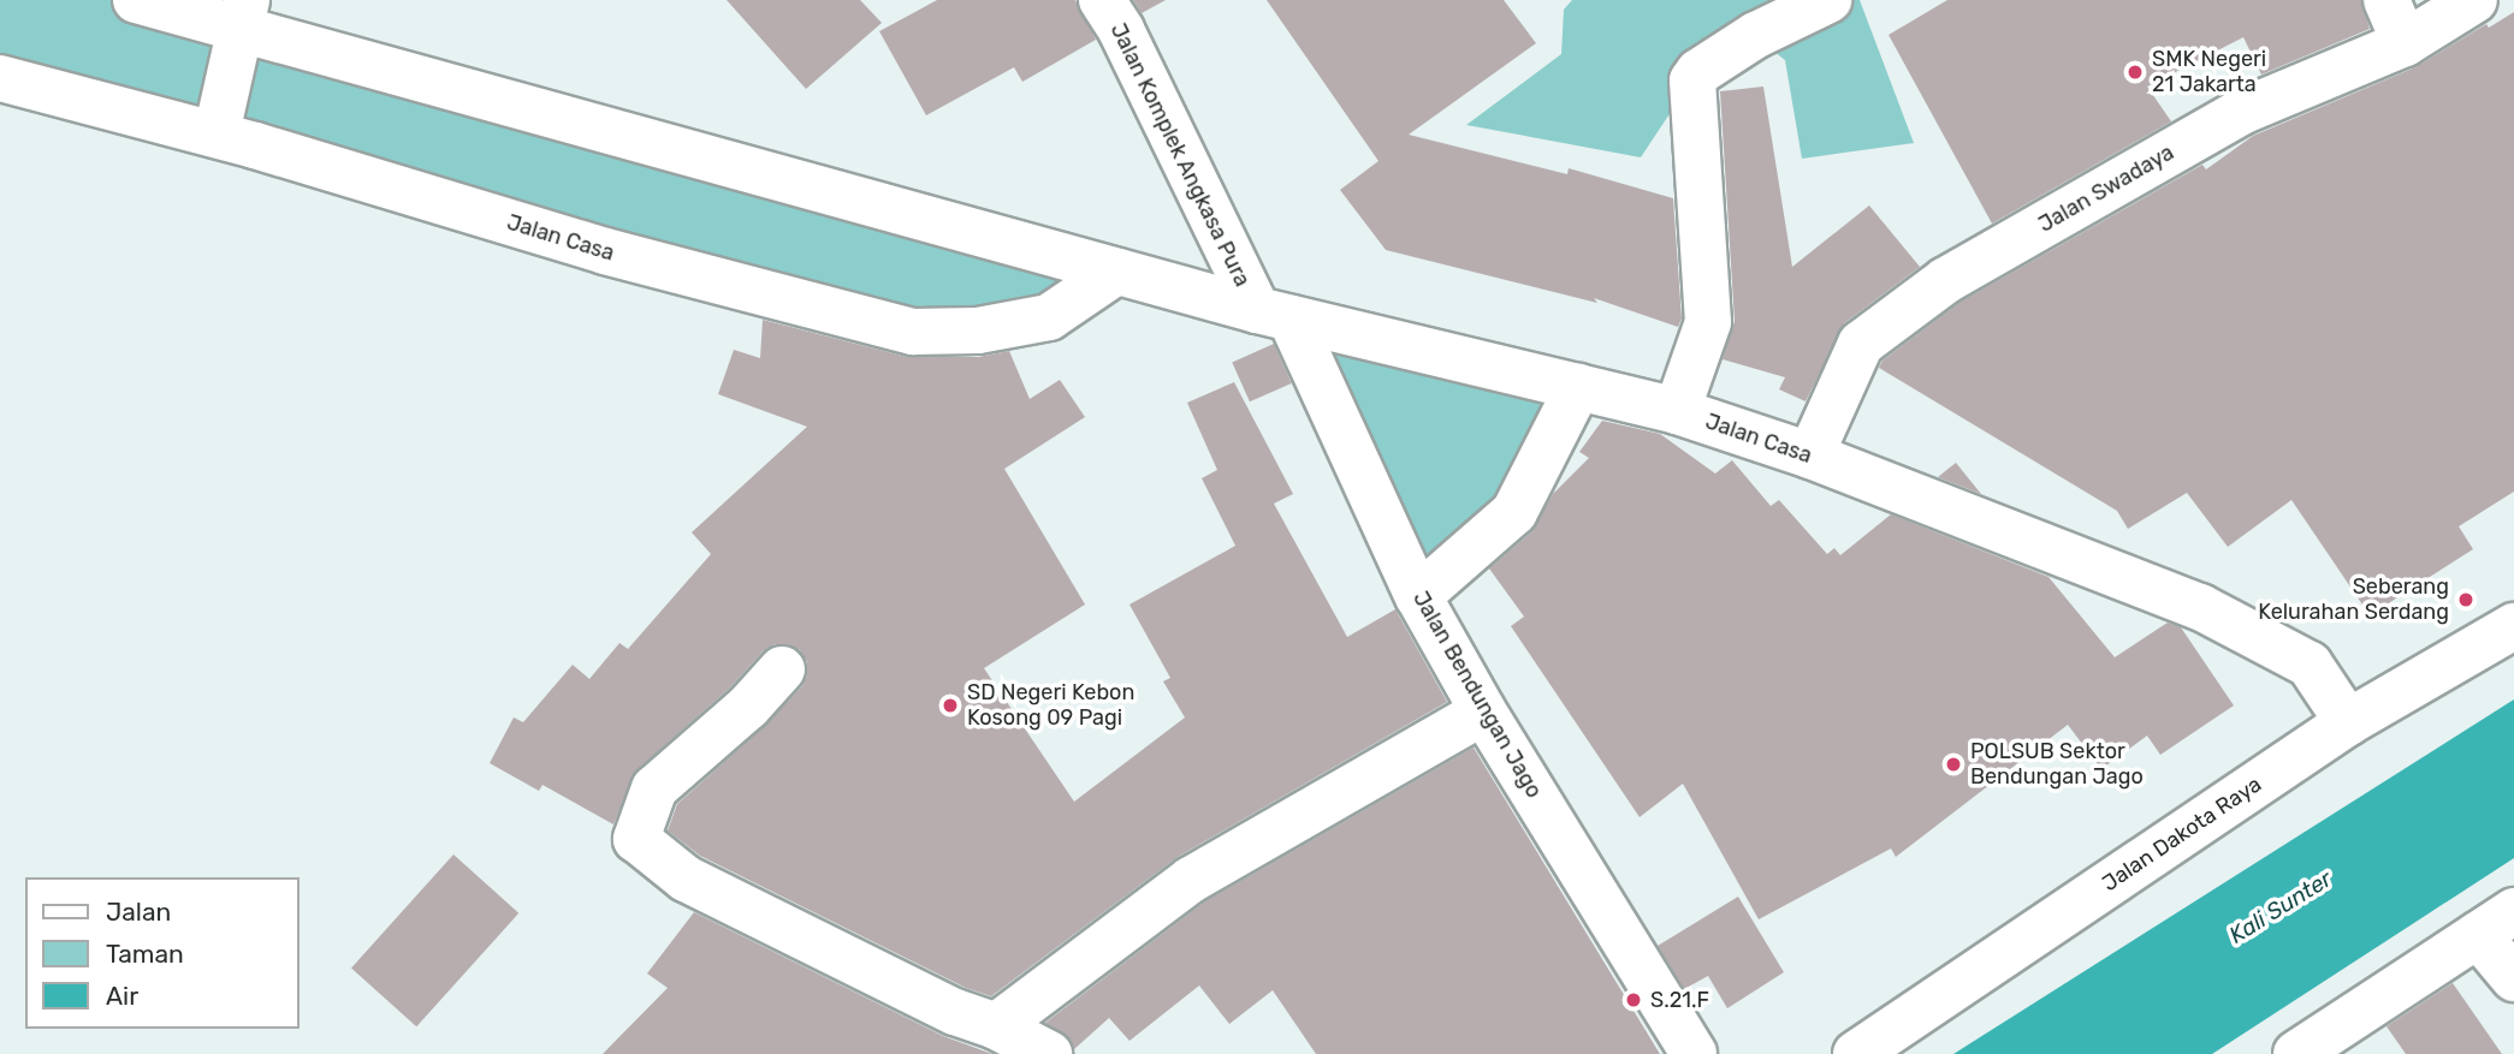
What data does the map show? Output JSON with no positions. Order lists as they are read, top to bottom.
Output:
{
  "streets": {
    "street": [
      "Jalan Komplek Angkasa Pura",
      "Jalan Swadaya",
      "Jalan Casa",
      "Jalan Bendungan Jago",
      "Jalan Dakota Raya"
    ]
  },
  "crossings": [
    ["Jalan Komplek Angkasa Pura", "Jalan Casa"],
    ["Jalan Komplek Angkasa Pura", "Jalan Bendungan Jago"],
    ["Jalan Swadaya", "Jalan Casa"],
    ["Jalan Casa", "Jalan Bendungan Jago"],
    ["Jalan Casa", "Jalan Dakota Raya"]
  ],
  "water": ["Kali Sunter"],
  "places": [
    "SMK Negeri 21 Jakarta",
    "Seberang Kelurahan Serdang",
    "SD Negeri Kebon Kosong 09 Pagi",
    "POLSUB Sektor Bendungan Jago",
    "S.21.F"
  ],
  "legend": ["Jalan", "Taman", "Air"]
}
